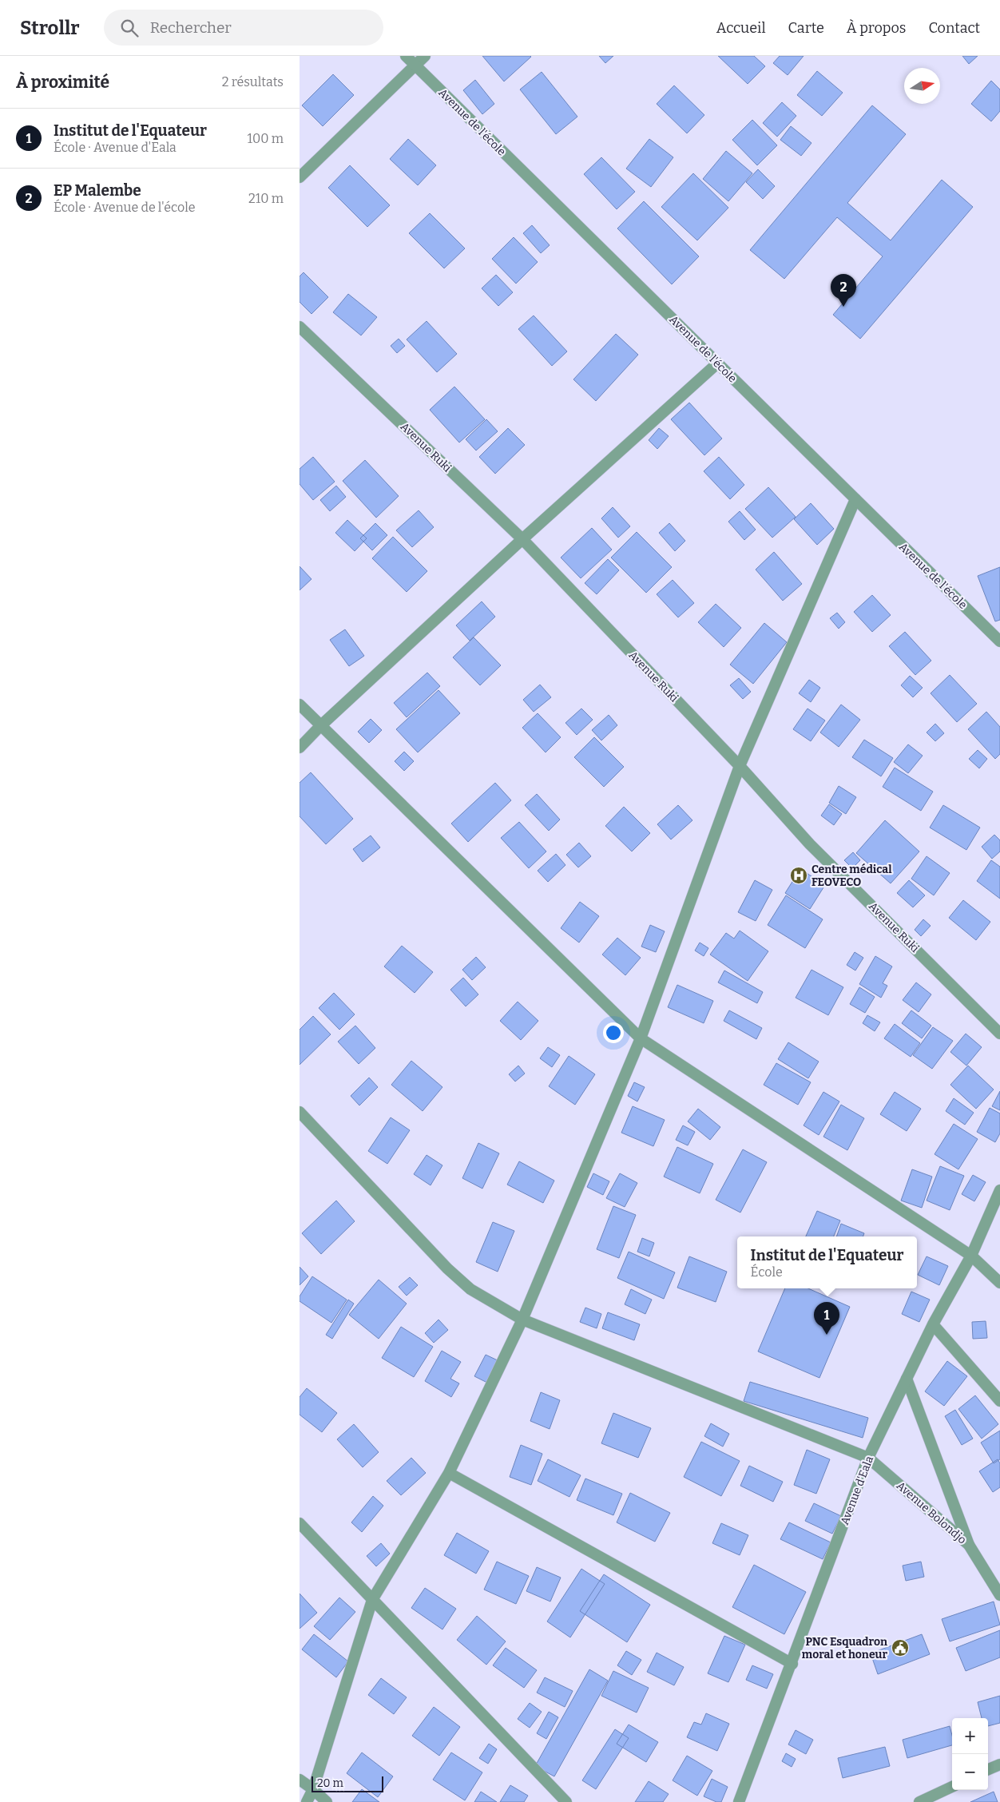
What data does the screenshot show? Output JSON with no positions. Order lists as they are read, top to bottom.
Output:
{
  "streets": {
    "street": [
      "Avenue de l'école",
      "Avenue Ruki",
      "Avenue d'Eala",
      "Avenue Bolondjo"
    ]
  },
  "crossings": [
    ["Avenue d'Eala", "Avenue Bolondjo"]
  ],
  "places": {
    "hospital": ["Centre médical FEOVECO"],
    "public building": ["PNC Esquadron moral et honeur"]
  },
  "scale_bar": "20 m",
  "north": "right",
  "page": {
    "header": "Strollr",
    "search": "Rechercher",
    "nav": [
      "Accueil",
      "Carte",
      "À propos",
      "Contact"
    ],
    "heading": ["À proximité", "2 résultats"],
    "list": [
      {
        "mark": "1",
        "name": "Institut de l'Equateur",
        "note": "École · Avenue d'Eala",
        "value": "100 m"
      },
      {
        "mark": "2",
        "name": "EP Malembe",
        "note": "École · Avenue de l'école",
        "value": "210 m"
      }
    ],
    "pins": ["2", "1"],
    "popup": ["Institut de l'Equateur", "École"],
    "map_buttons": ["+", "−"],
    "scale": "20 m"
  }
}
